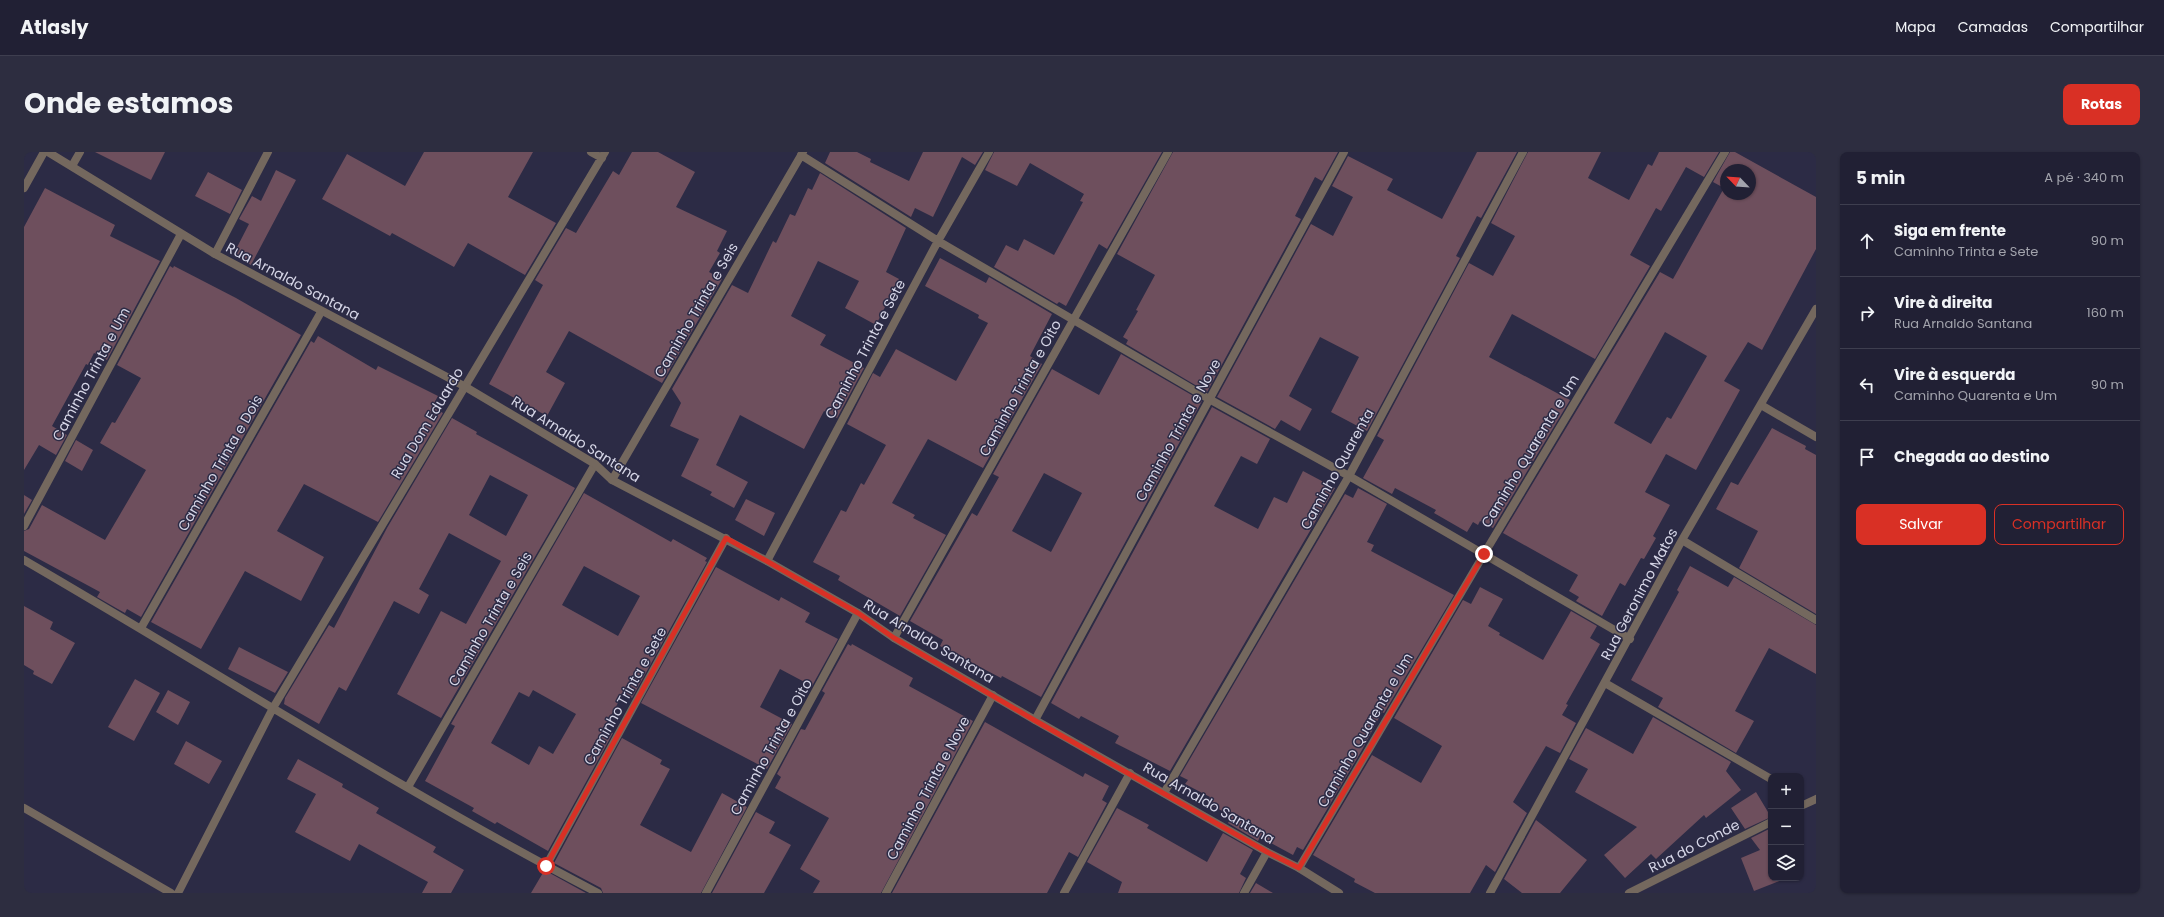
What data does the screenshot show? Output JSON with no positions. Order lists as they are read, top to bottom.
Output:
{
  "streets": {
    "street": [
      "Rua Arnaldo Santana",
      "Caminho Trinta e Seis",
      "Caminho Trinta e Sete",
      "Caminho Trinta e Um",
      "Caminho Trinta e Oito",
      "Rua Dom Eduardo",
      "Caminho Trinta e Nove",
      "Caminho Quarenta e Um",
      "Caminho Trinta e Dois",
      "Caminho Quarenta",
      "Rua Geronimo Matos",
      "Rua do Conde"
    ]
  },
  "crossings": [
    ["Rua Arnaldo Santana", "Caminho Trinta e Seis"],
    ["Rua Arnaldo Santana", "Caminho Trinta e Sete"],
    ["Rua Arnaldo Santana", "Caminho Trinta e Um"],
    ["Rua Arnaldo Santana", "Caminho Trinta e Oito"],
    ["Rua Arnaldo Santana", "Rua Dom Eduardo"],
    ["Rua Arnaldo Santana", "Caminho Trinta e Nove"],
    ["Rua Arnaldo Santana", "Caminho Quarenta e Um"],
    ["Rua Arnaldo Santana", "Caminho Trinta e Dois"],
    ["Rua Arnaldo Santana", "Caminho Quarenta"]
  ],
  "north": "top left",
  "page": {
    "header": "Atlasly",
    "nav": ["Mapa", "Camadas", "Compartilhar"],
    "title": "Onde estamos",
    "buttons": [
      "Rotas",
      ["Salvar", "Compartilhar"]
    ],
    "heading": ["5 min", "A pé · 340 m"],
    "list": [
      ["Siga em frente", "Caminho Trinta e Sete", "90 m"],
      ["Vire à direita", "Rua Arnaldo Santana", "160 m"],
      ["Vire à esquerda", "Caminho Quarenta e Um", "90 m"],
      "Chegada ao destino"
    ],
    "map_buttons": ["+", "−"]
  }
}
